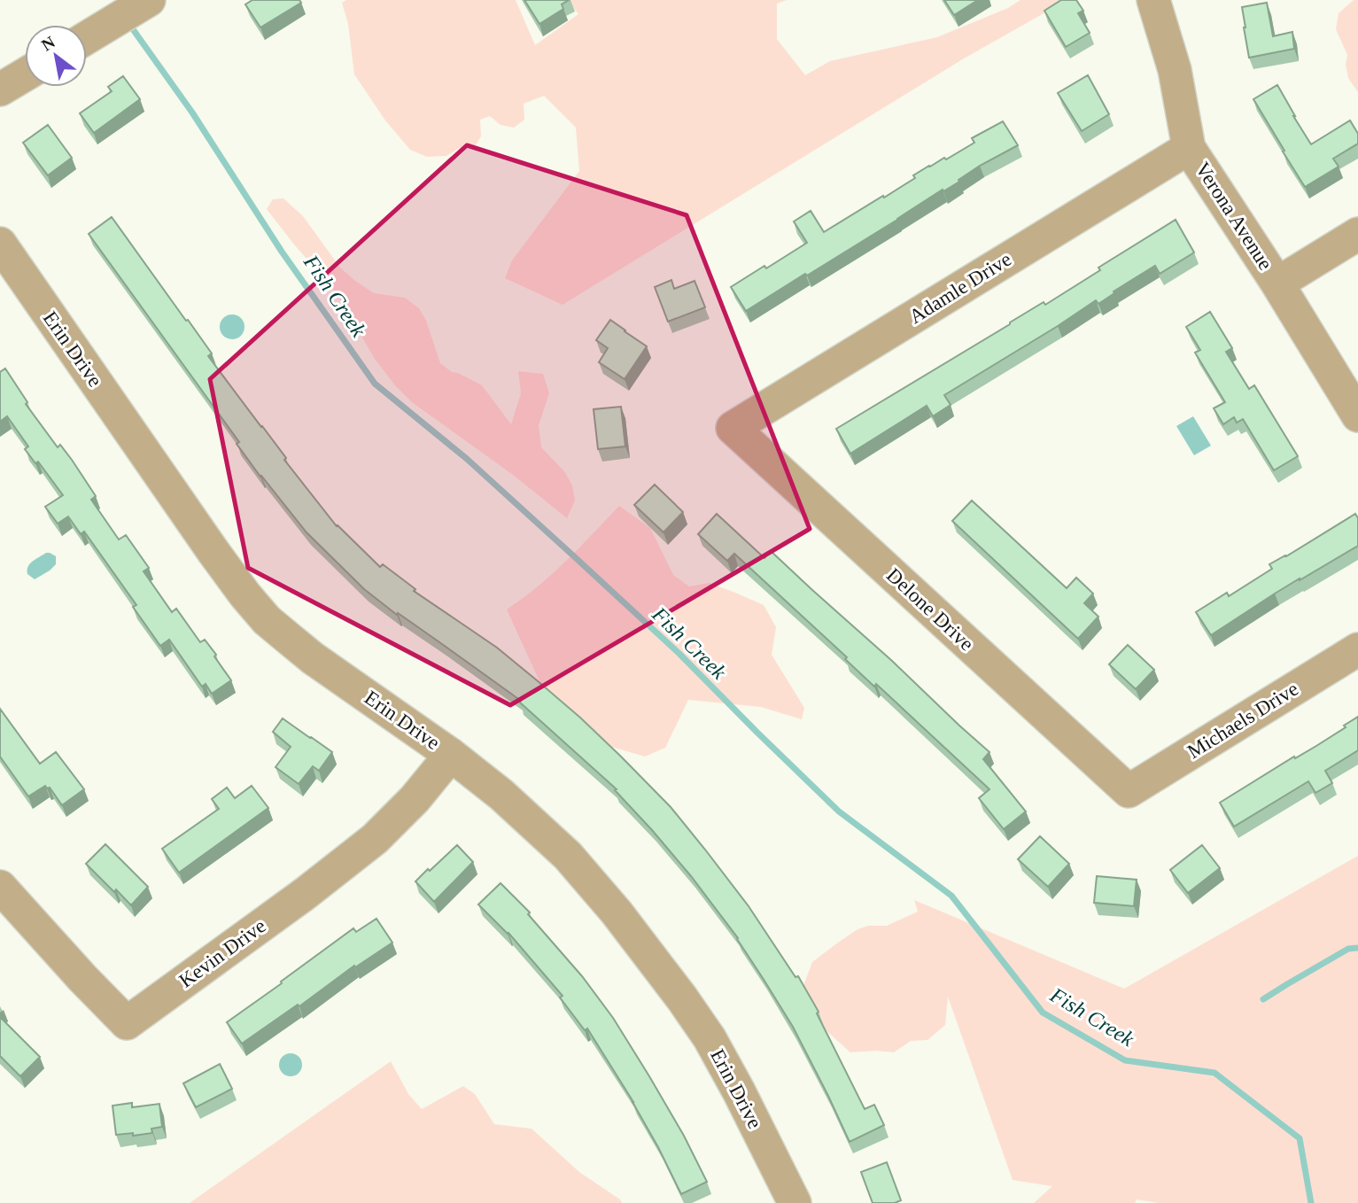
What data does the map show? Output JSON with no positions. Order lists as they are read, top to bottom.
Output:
{
  "streets": {
    "street": [
      "Verona Avenue",
      "Adamle Drive",
      "Erin Drive",
      "Delone Drive",
      "Michaels Drive",
      "Kevin Drive"
    ]
  },
  "crossings": [
    ["Verona Avenue", "Adamle Drive"],
    ["Adamle Drive", "Delone Drive"],
    ["Erin Drive", "Kevin Drive"],
    ["Delone Drive", "Michaels Drive"]
  ],
  "water": ["Fish Creek"],
  "north": "top left"
}
